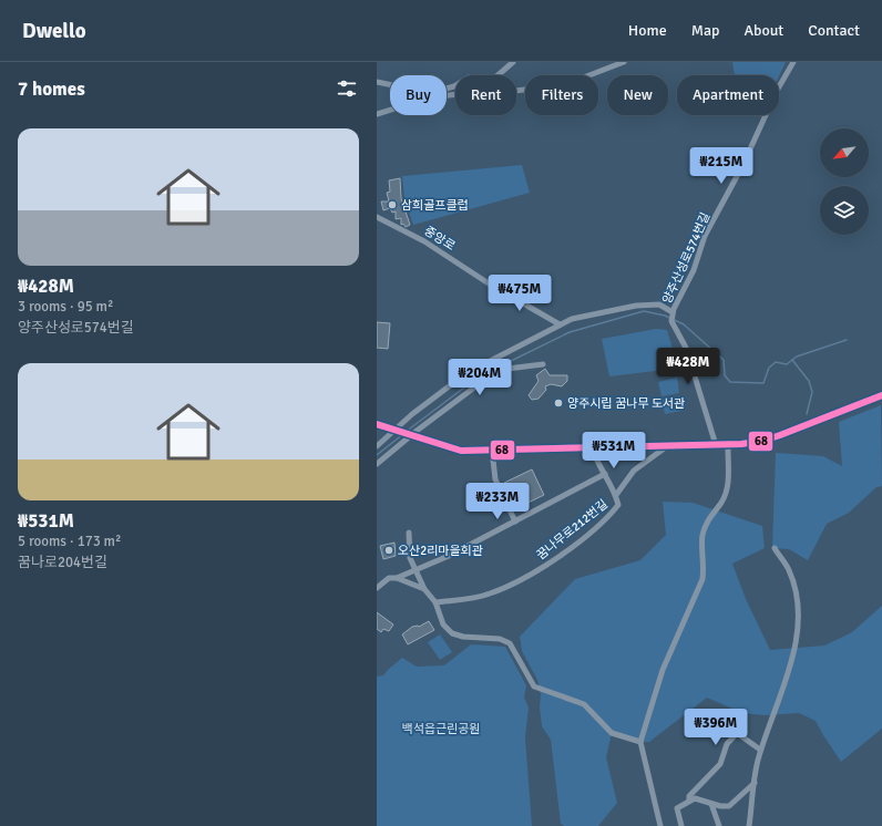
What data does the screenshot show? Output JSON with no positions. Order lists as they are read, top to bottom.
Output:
{
  "streets": {
    "street": ["중앙로", "양주산성로574번길", "꿈나무로212번길"]
  },
  "parks": ["백석읍근린공원"],
  "places": ["삼희골프클럽", "양주시립 꿈나무 도서관", "오산2리마을회관"],
  "lines": ["transit line 68"],
  "north": "bottom left",
  "page": {
    "header": "Dwello",
    "nav": [
      "Home",
      "Map",
      "About",
      "Contact"
    ],
    "heading": "7 homes",
    "chip": [
      "Buy",
      "Rent",
      "Filters",
      "New",
      "Apartment"
    ],
    "list": [
      {
        "name": "₩428M",
        "note": "3 rooms · 95 m² · 양주산성로574번길"
      },
      {
        "name": "₩531M",
        "note": "5 rooms · 173 m² · 꿈나로204번길"
      }
    ],
    "price": [
      "₩215M",
      "₩475M",
      "₩428M",
      "₩204M",
      "₩531M",
      "₩233M",
      "₩396M"
    ]
  }
}
